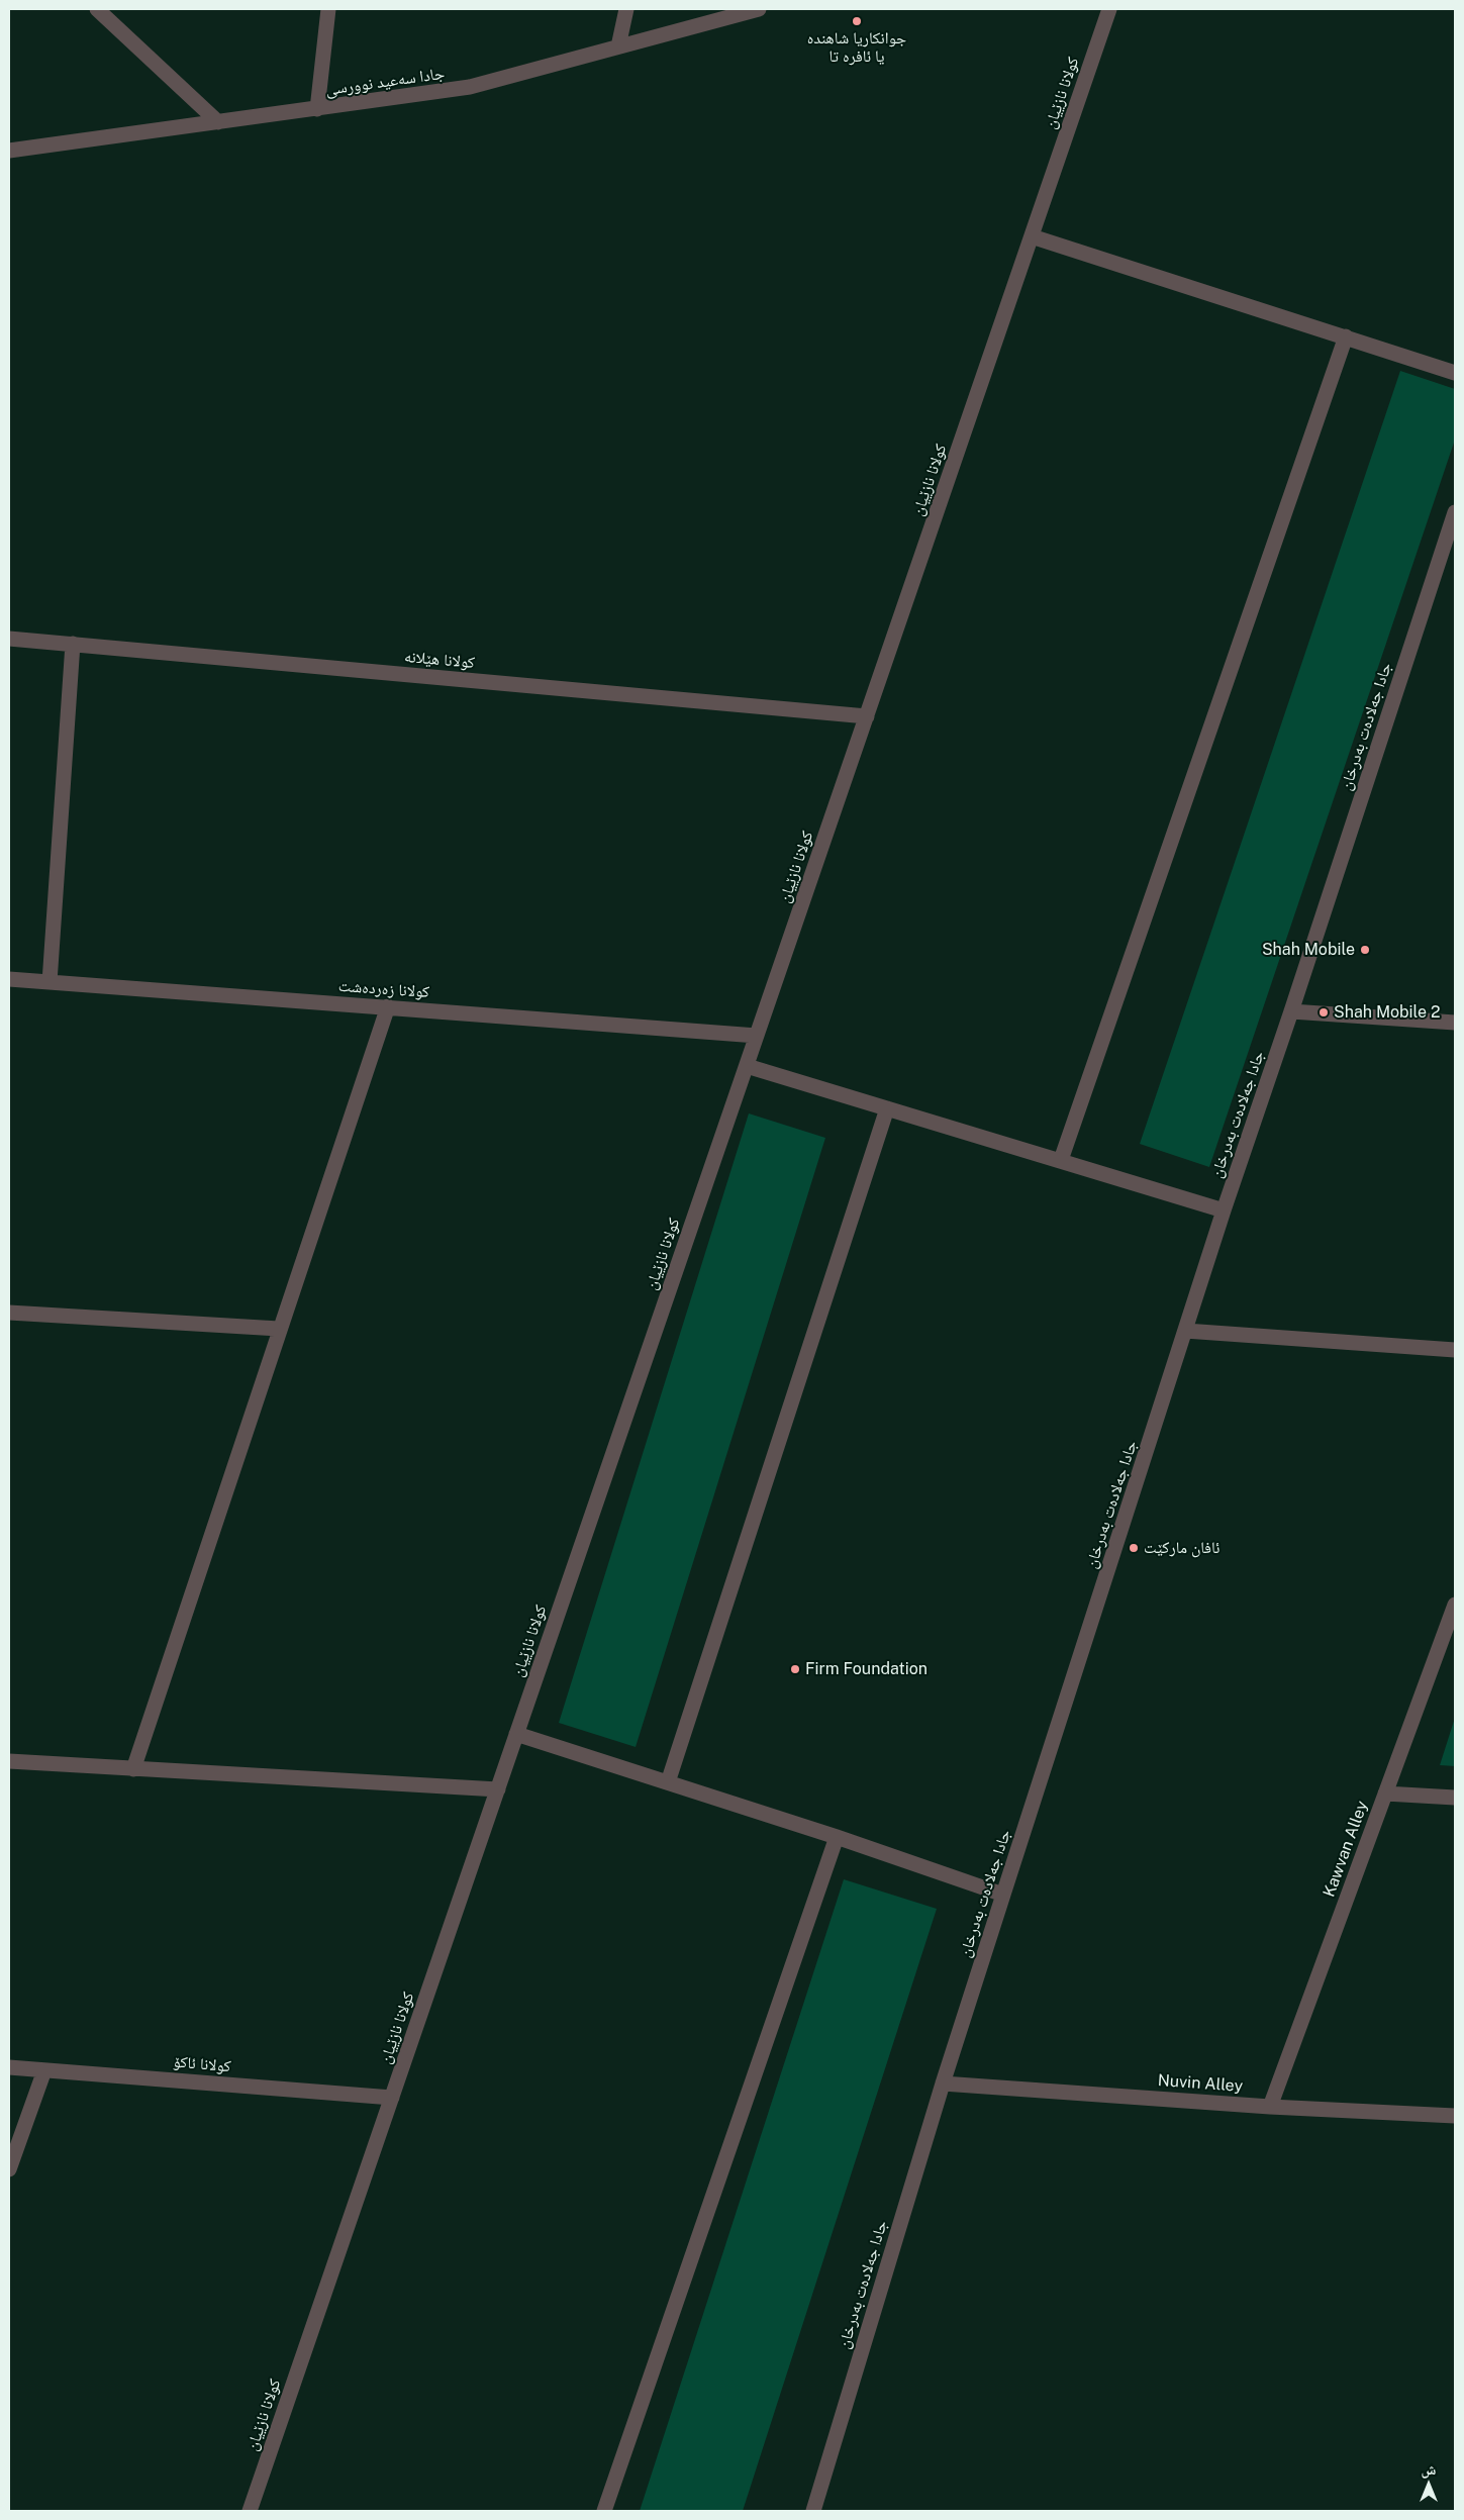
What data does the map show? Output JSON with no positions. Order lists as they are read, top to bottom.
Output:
{
  "streets": {
    "street": [
      "جادا سەعید نوورسی",
      "کولانا نازێیان",
      "کولانا هێلانە",
      "جادا جەلادەت بەدرخان",
      "کولانا زەردەشت",
      "Kawvan Alley",
      "کولانا ئاکۆ",
      "Nuvin Alley"
    ]
  },
  "crossings": [
    ["کولانا نازێیان", "کولانا هێلانە"],
    ["کولانا نازێیان", "کولانا زەردەشت"],
    ["کولانا نازێیان", "کولانا ئاکۆ"],
    ["جادا جەلادەت بەدرخان", "Nuvin Alley"],
    ["Kawvan Alley", "Nuvin Alley"]
  ],
  "places": [
    "جوانكاريا شاهنده يا ئافره تا",
    "Shah Mobile",
    "Shah Mobile 2",
    "ئافان مارکێت",
    "Firm Foundation"
  ],
  "north": "top"
}
